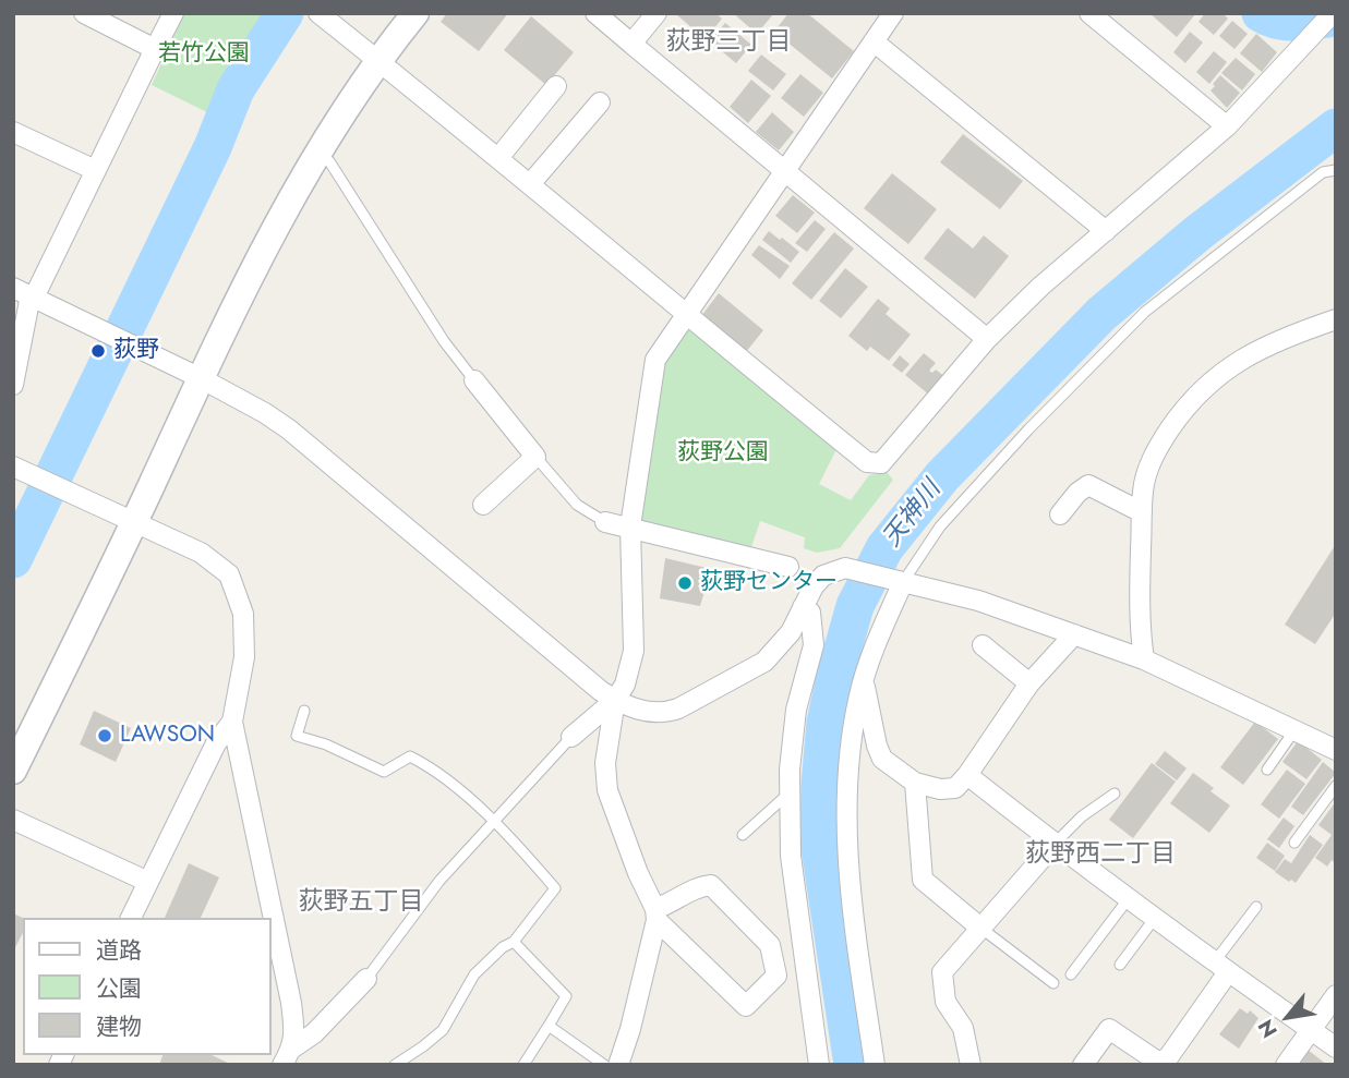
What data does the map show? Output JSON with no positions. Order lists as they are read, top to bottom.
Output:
{
  "districts": ["荻野三丁目", "荻野西二丁目", "荻野五丁目"],
  "water": ["天神川"],
  "parks": ["若竹公園", "荻野公園"],
  "places": ["荻野", "荻野センター", "LAWSON"],
  "legend": ["道路", "公園", "建物"],
  "north": "bottom left"
}
